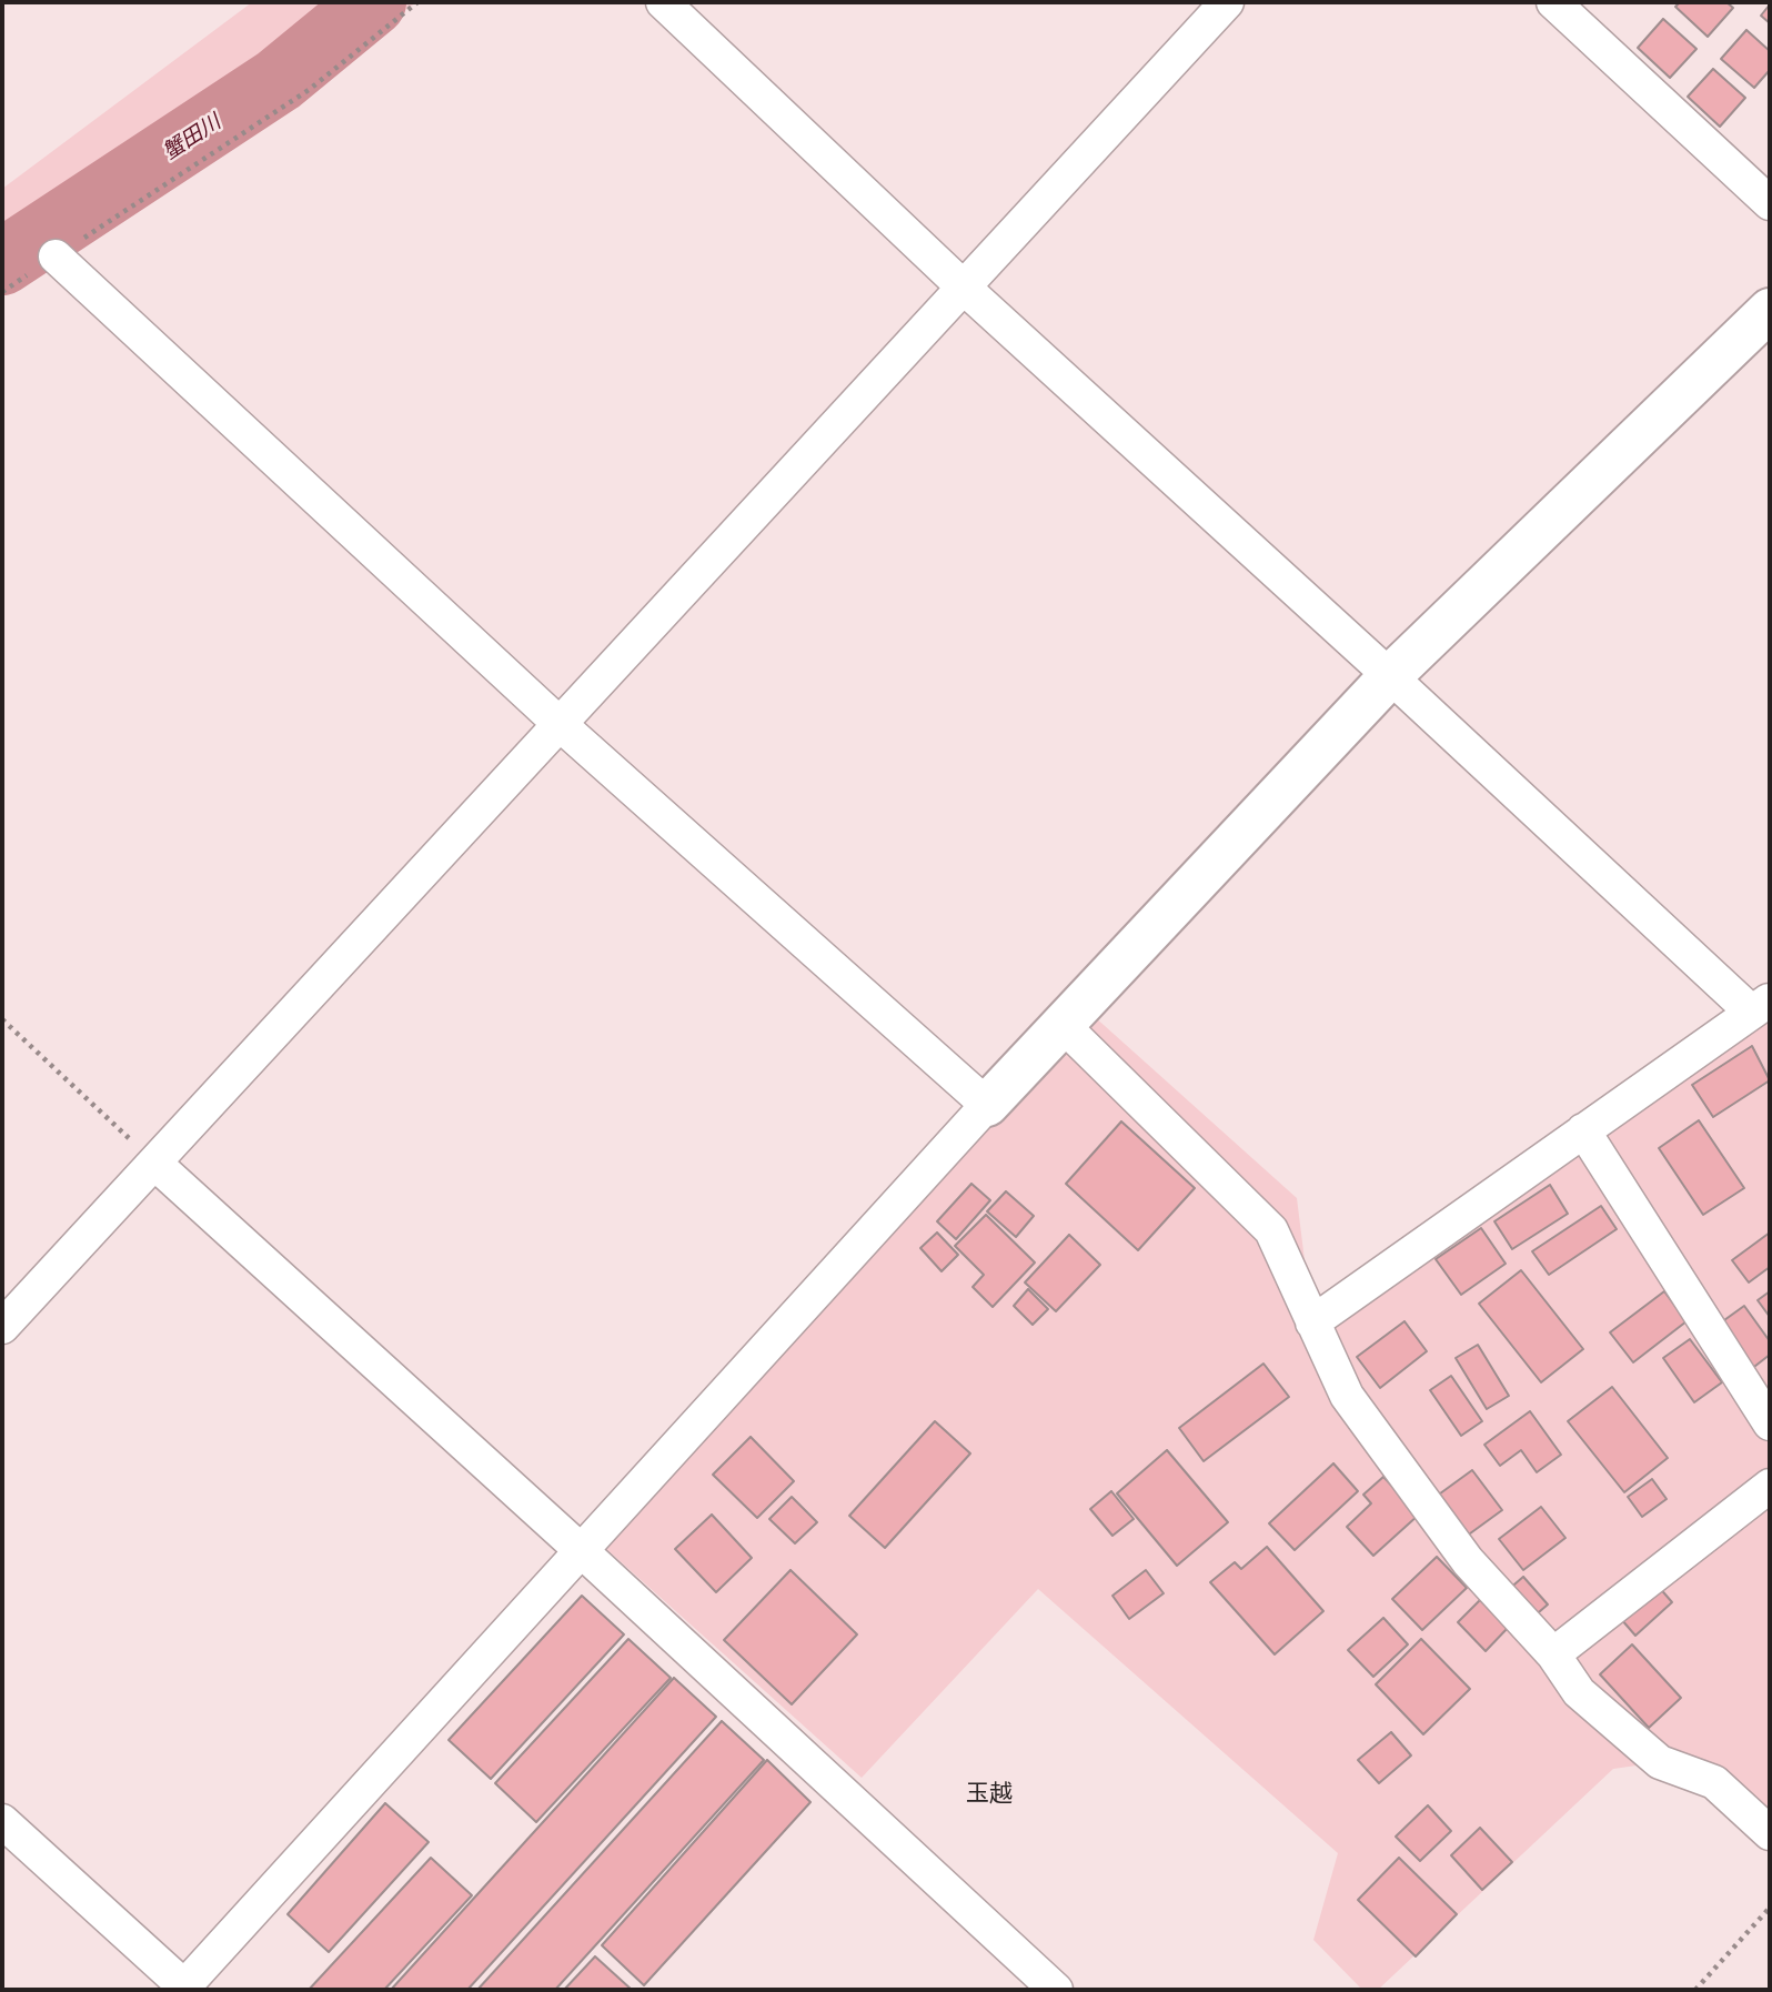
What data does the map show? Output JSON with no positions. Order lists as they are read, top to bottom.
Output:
{
  "districts": ["玉越"],
  "water": ["蟹田川"]
}
